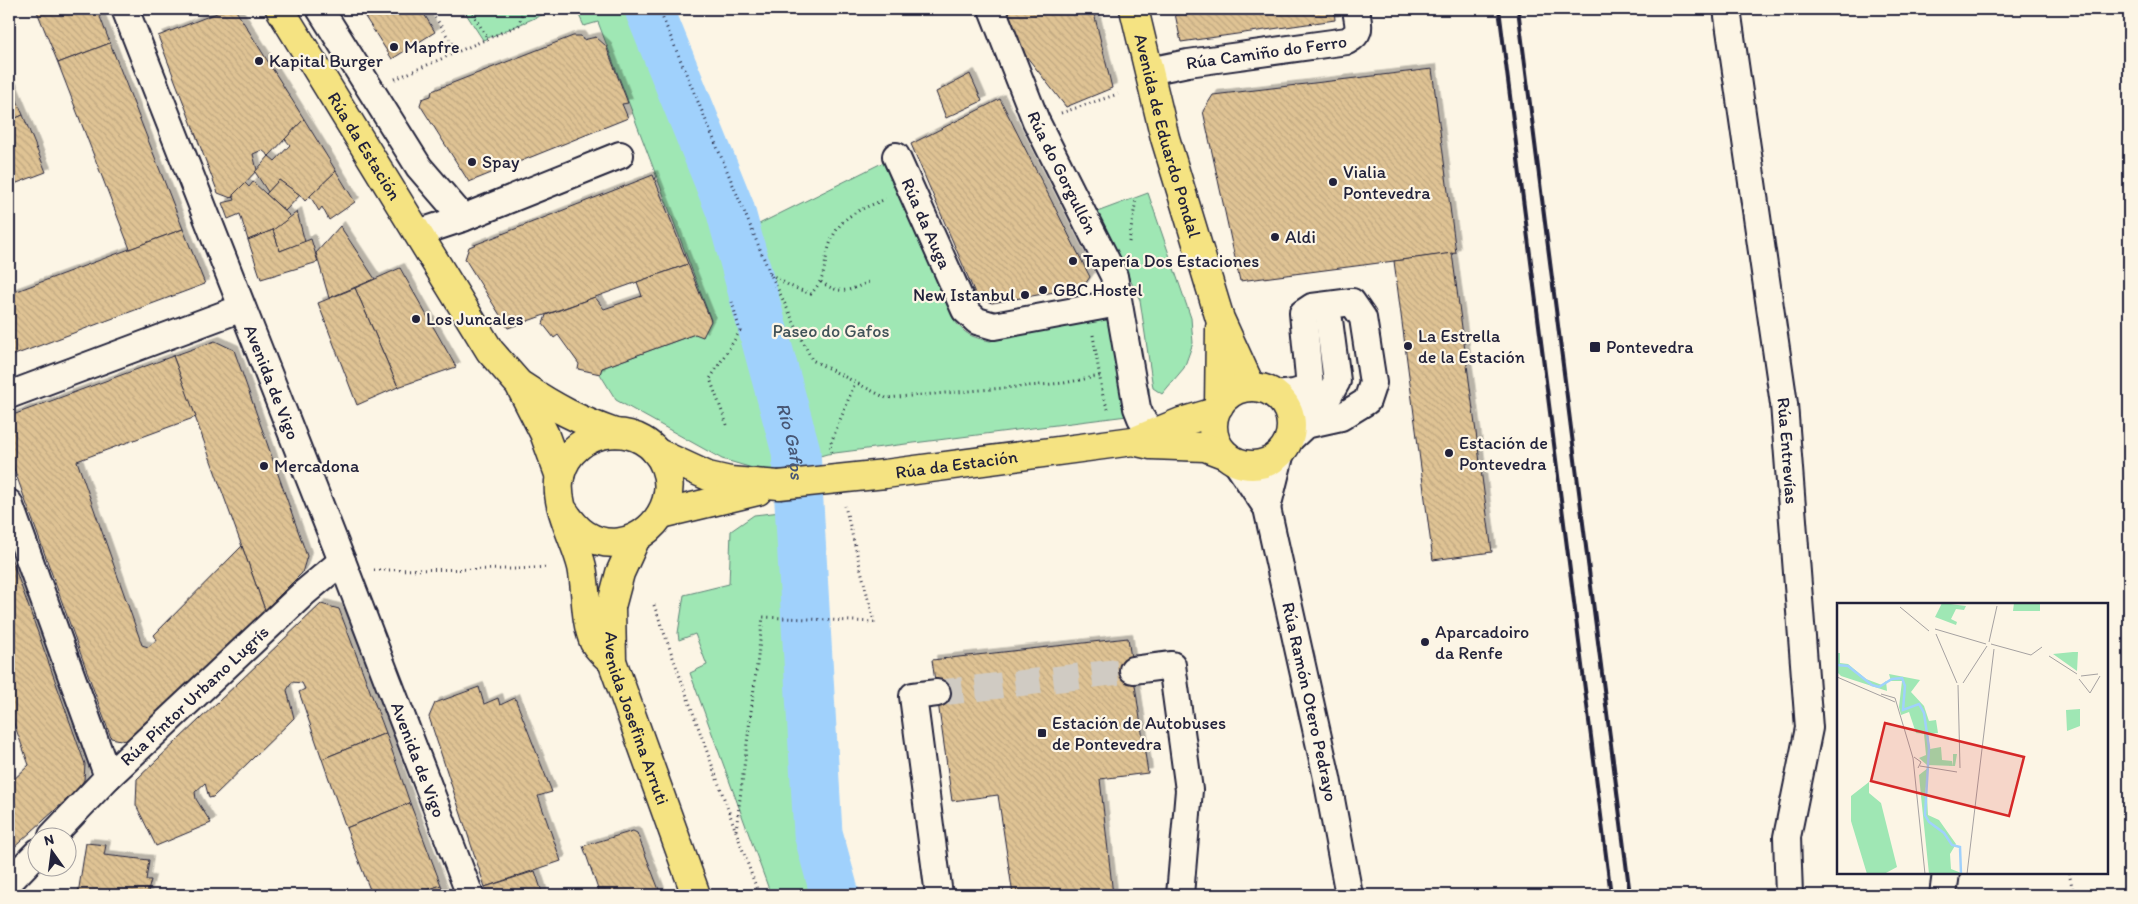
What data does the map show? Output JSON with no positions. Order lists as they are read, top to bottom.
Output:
{
  "streets": {
    "main road": ["Avenida de Eduardo Pondal", "Rúa da Estación", "Avenida Josefina Arruti"],
    "street": [
      "Rúa Camiño do Ferro",
      "Rúa do Gorgullón",
      "Rúa da Auga",
      "Avenida de Vigo",
      "Rúa Entrevías",
      "Rúa Pintor Urbano Lugrís",
      "Rúa Ramón Otero Pedrayo"
    ]
  },
  "crossings": [
    ["Rúa Camiño do Ferro", "Avenida de Eduardo Pondal"],
    ["Avenida de Eduardo Pondal", "Rúa da Estación"],
    ["Avenida de Eduardo Pondal", "Rúa Ramón Otero Pedrayo"],
    ["Rúa da Estación", "Rúa do Gorgullón"],
    ["Rúa da Estación", "Rúa Ramón Otero Pedrayo"],
    ["Rúa da Estación", "Avenida Josefina Arruti"],
    ["Rúa do Gorgullón", "Rúa da Auga"],
    ["Avenida de Vigo", "Rúa Pintor Urbano Lugrís"]
  ],
  "water": ["Río Gafos"],
  "parks": ["Paseo do Gafos"],
  "places": {
    "other": [
      "Mapfre",
      "Kapital Burger",
      "Spay",
      "Vialia Pontevedra",
      "Aldi",
      "Tapería Dos Estaciones",
      "GBC Hostel",
      "New Istanbul",
      "Los Juncales",
      "La Estrella de la Estación",
      "Estación de Pontevedra",
      "Mercadona",
      "Aparcadoiro da Renfe"
    ],
    "transit": ["Pontevedra", "Estación de Autobuses de Pontevedra"]
  },
  "north": "top"
}
